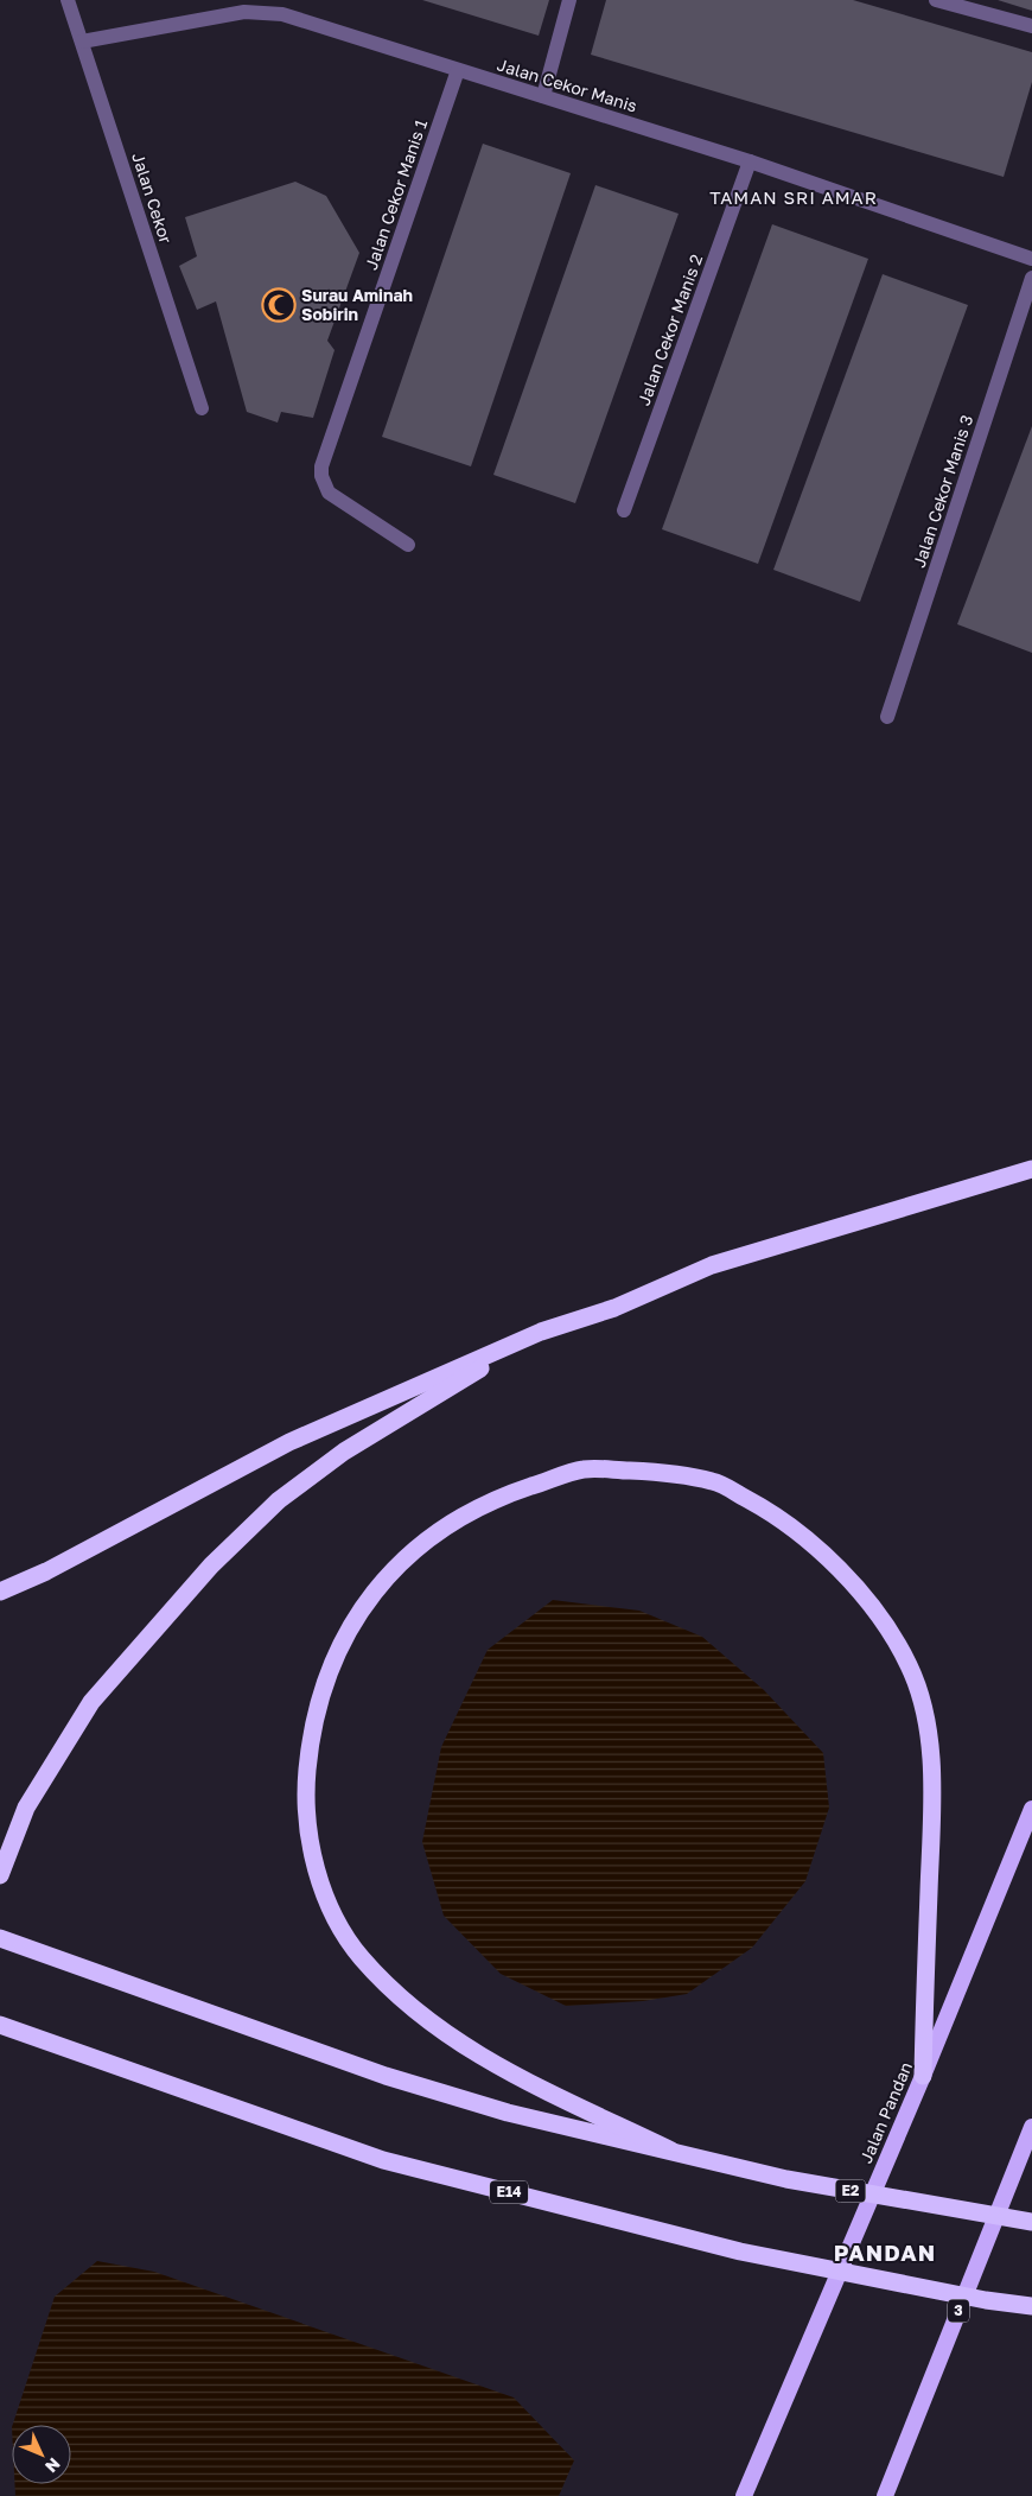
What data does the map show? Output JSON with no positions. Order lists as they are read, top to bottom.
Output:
{
  "streets": {
    "highway": [
      "Jalan Pandan",
      "E2",
      "E14",
      "3"
    ],
    "street": [
      "Jalan Cekor Manis",
      "Jalan Cekor Manis 1",
      "Jalan Cekor",
      "Jalan Cekor Manis 2",
      "Jalan Cekor Manis 3"
    ]
  },
  "crossings": [
    ["Jalan Cekor Manis", "Jalan Cekor Manis 1"],
    ["Jalan Cekor Manis", "Jalan Cekor"],
    ["Jalan Cekor Manis", "Jalan Cekor Manis 2"]
  ],
  "districts": ["TAMAN SRI AMAR", "PANDAN"],
  "places": {
    "mosque": ["Surau Aminah Sobirin"]
  },
  "north": "bottom right"
}
